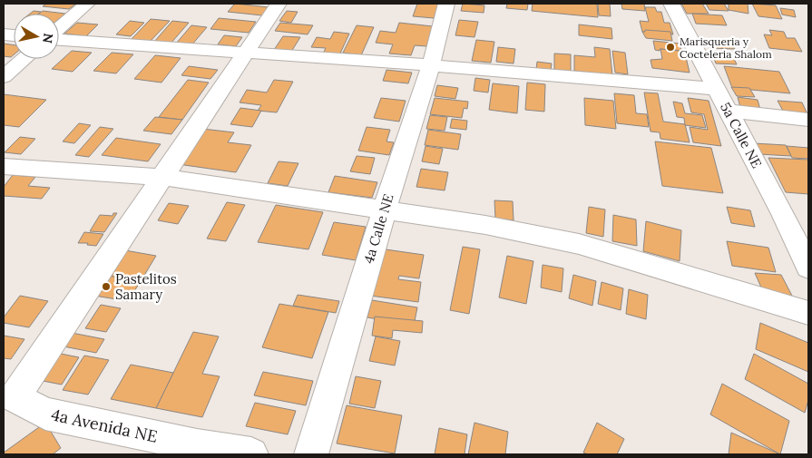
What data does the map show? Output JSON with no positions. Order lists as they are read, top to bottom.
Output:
{
  "streets": {
    "street": ["5a Calle NE", "4a Calle NE", "4a Avenida NE"]
  },
  "places": ["Marisqueria y Cocteleria Shalom", "Pastelitos Samary"],
  "north": "right"
}
